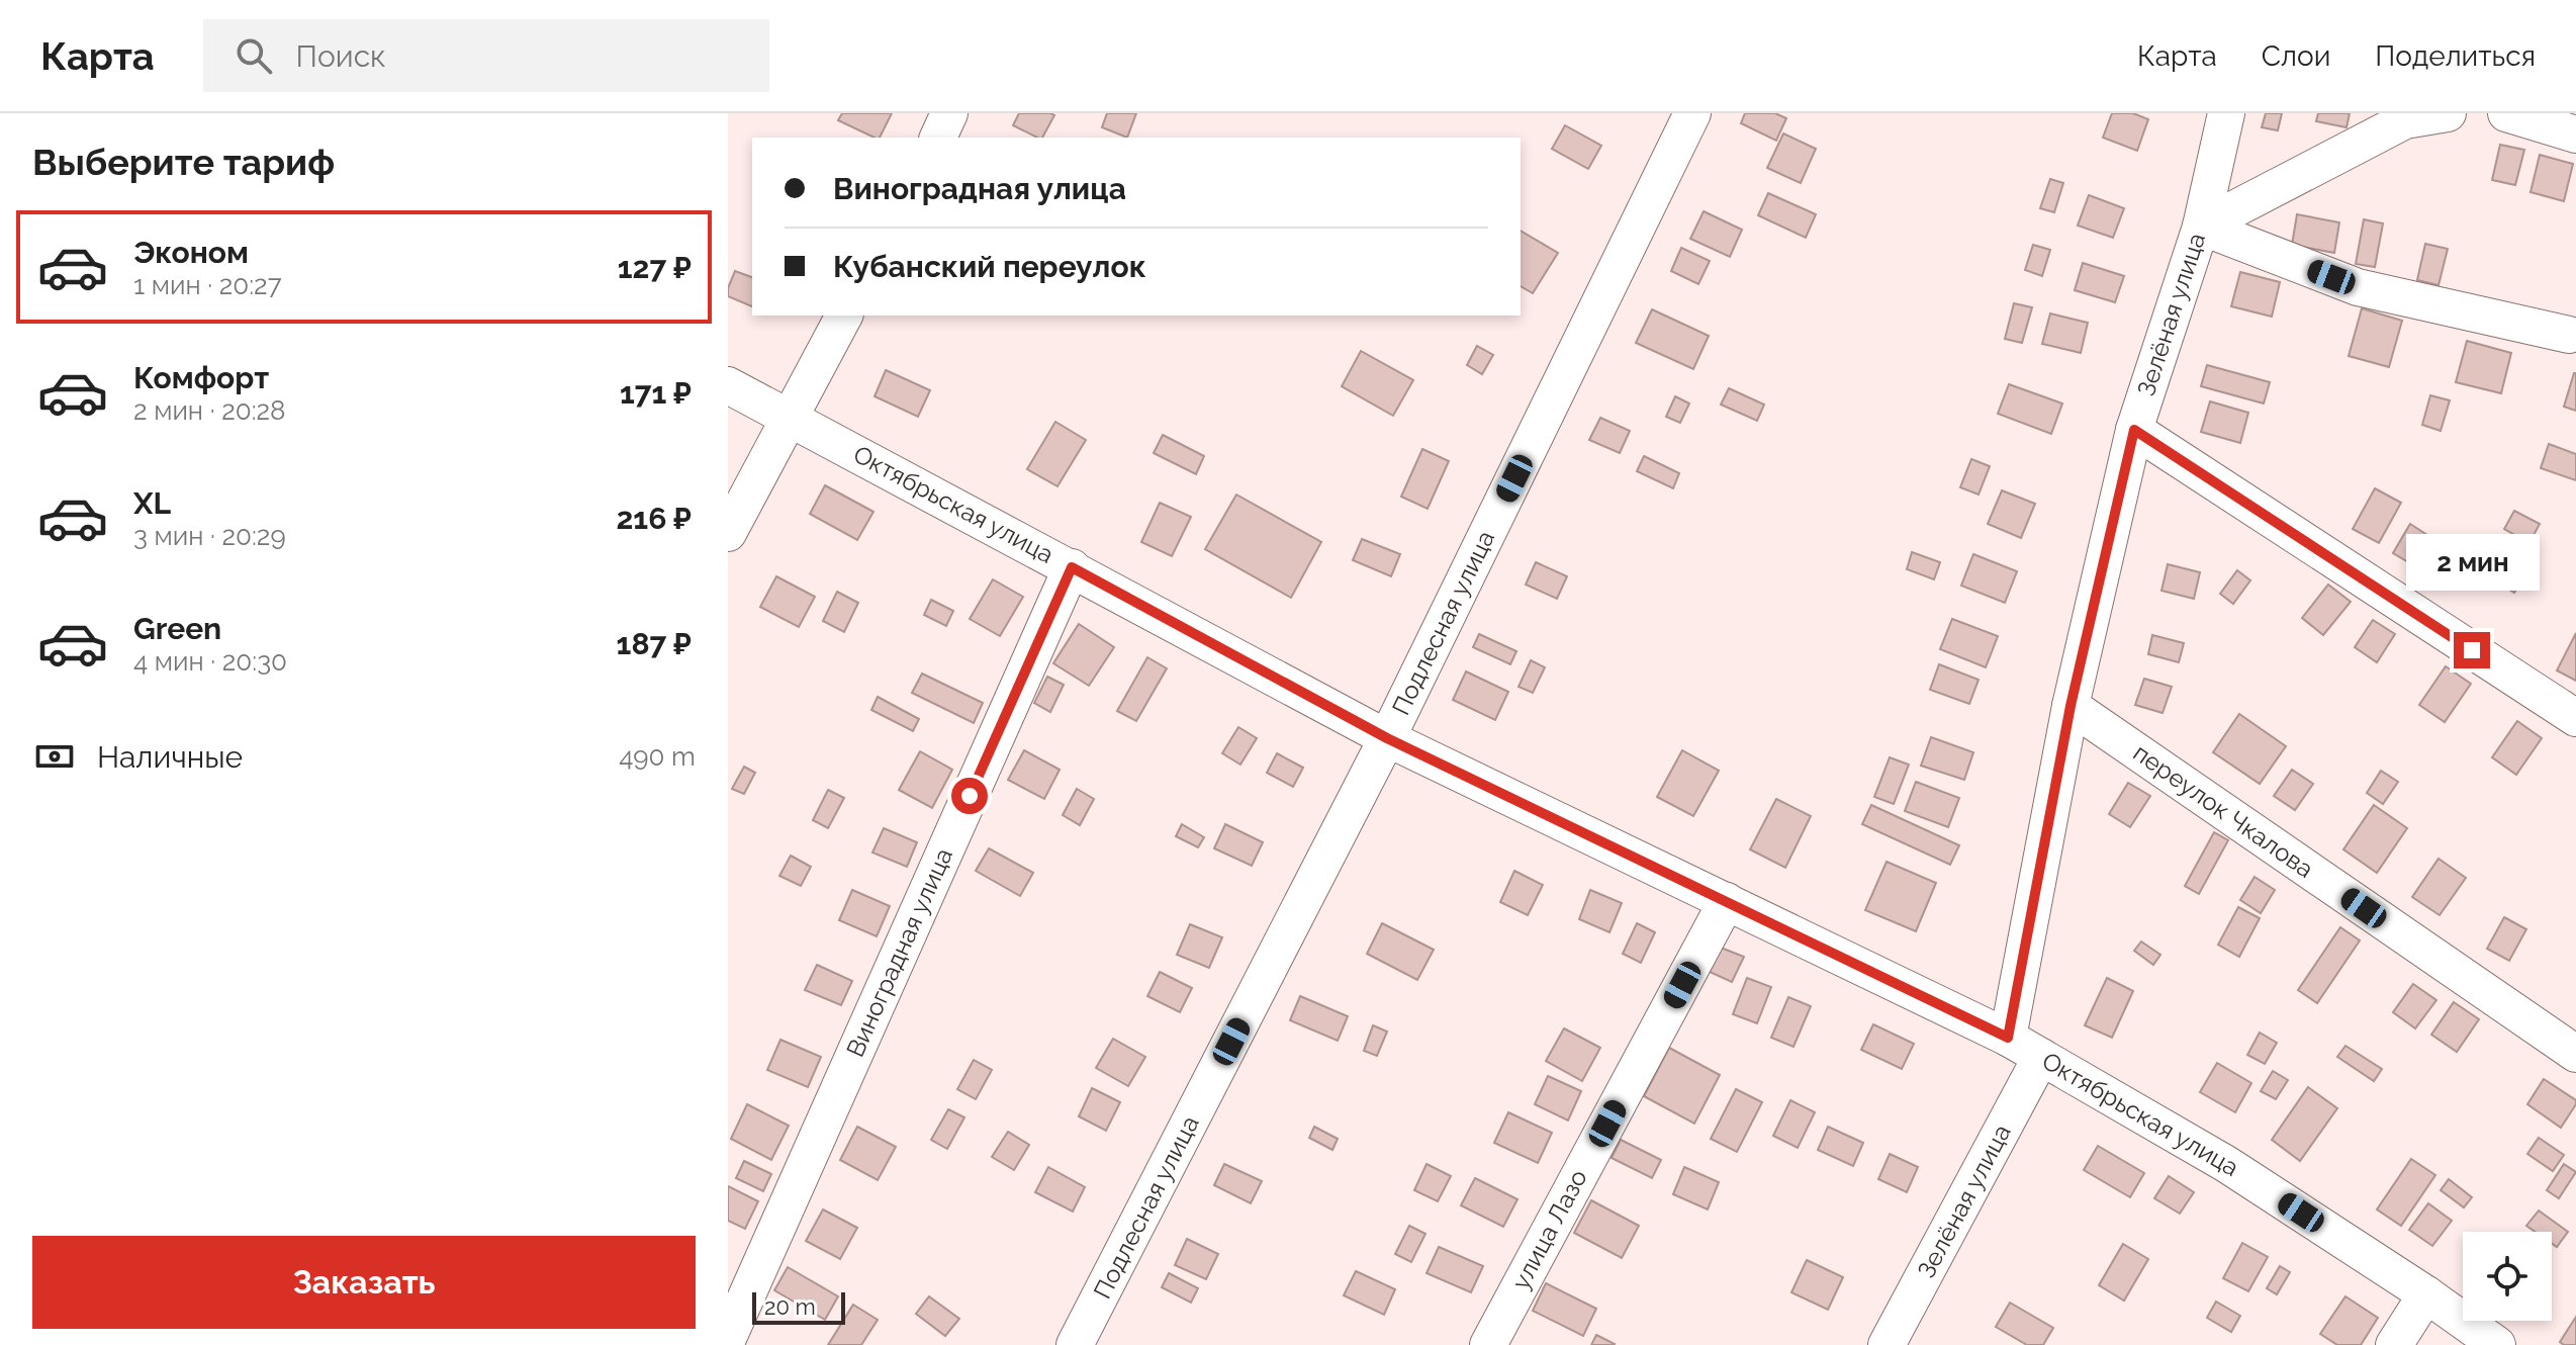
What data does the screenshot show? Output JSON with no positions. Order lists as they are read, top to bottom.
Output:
{
  "streets": {
    "street": [
      "Зелёная улица",
      "Октябрьская улица",
      "Подлесная улица",
      "переулок Чкалова",
      "Виноградная улица",
      "улица Лазо"
    ]
  },
  "crossings": [
    ["Зелёная улица", "Октябрьская улица"],
    ["Зелёная улица", "переулок Чкалова"],
    ["Октябрьская улица", "Подлесная улица"],
    ["Октябрьская улица", "Виноградная улица"],
    ["Октябрьская улица", "улица Лазо"]
  ],
  "scale_bar": "20 m",
  "page": {
    "header": "Карта",
    "search": "Поиск",
    "nav": ["Карта", "Слои", "Поделиться"],
    "heading": "Выберите тариф",
    "banner": ["Виноградная улица", "Кубанский переулок"],
    "list": [
      {
        "name": "Эконом",
        "note": "1 мин · 20:27",
        "value": "127 ₽"
      },
      {
        "name": "Комфорт",
        "note": "2 мин · 20:28",
        "value": "171 ₽"
      },
      {
        "name": "XL",
        "note": "3 мин · 20:29",
        "value": "216 ₽"
      },
      {
        "name": "Green",
        "note": "4 мин · 20:30",
        "value": "187 ₽"
      }
    ],
    "bubble": "2 мин",
    "pay": ["Наличные", "490 m"],
    "buttons": "Заказать",
    "scale": "20 m"
  }
}
